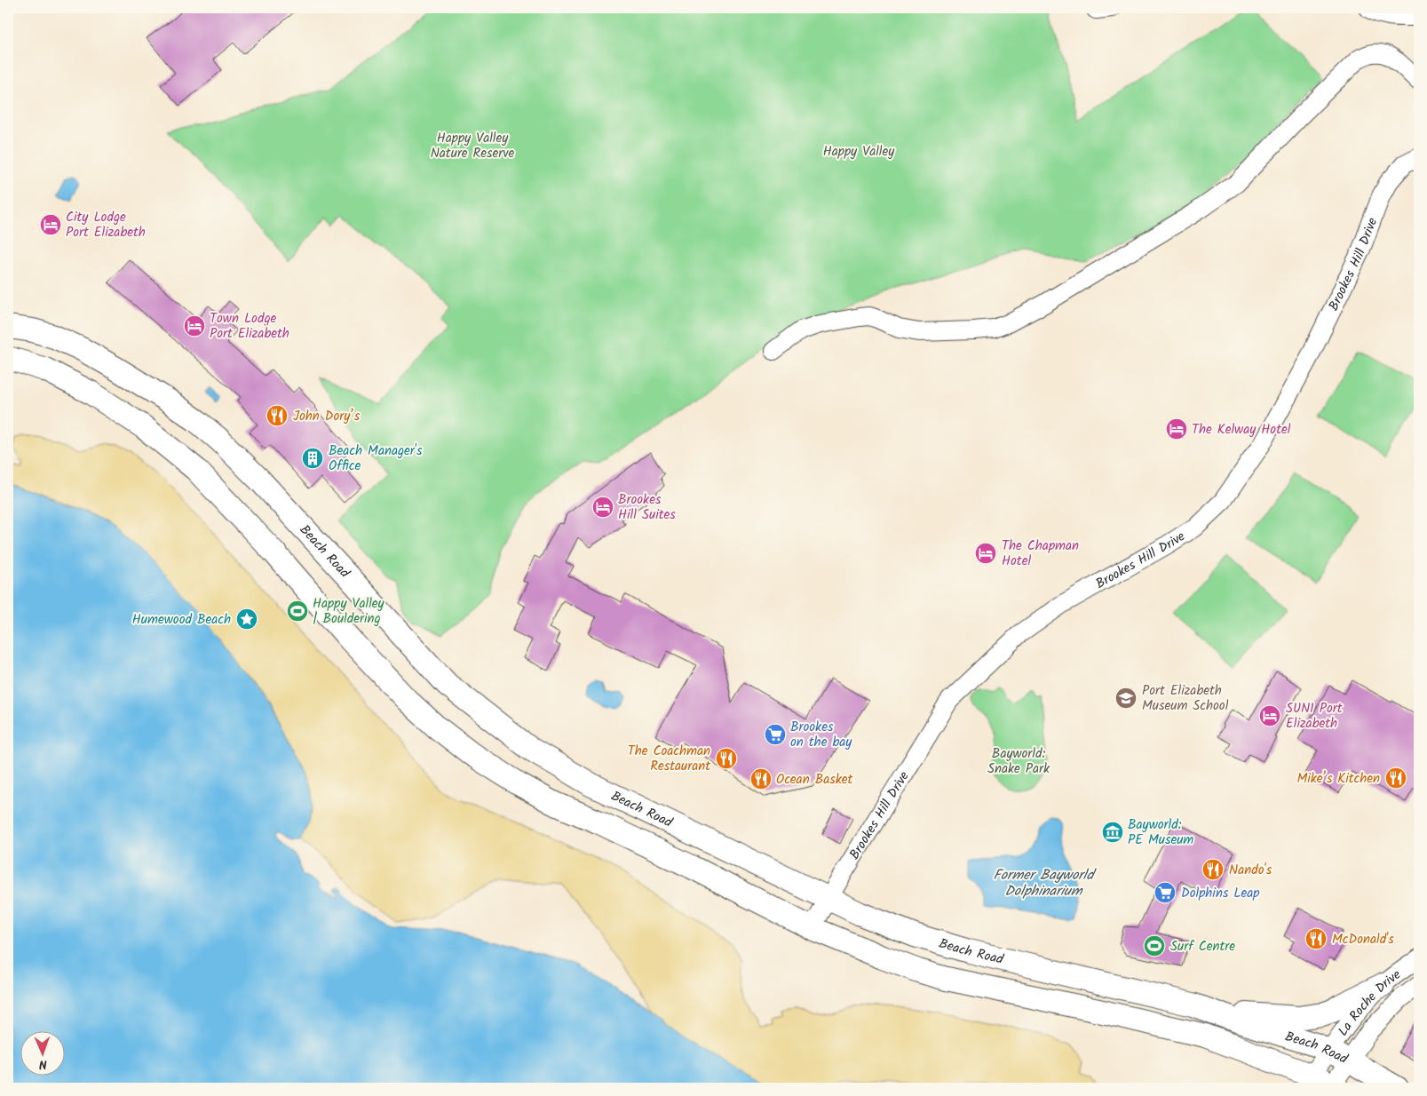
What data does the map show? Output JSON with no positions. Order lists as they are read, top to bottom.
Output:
{
  "streets": {
    "main road": ["Beach Road"],
    "street": ["Brookes Hill Drive", "La Roche Drive"]
  },
  "crossings": [
    ["Brookes Hill Drive", "Beach Road"],
    ["Beach Road", "La Roche Drive"]
  ],
  "water": ["Former Bayworld Dolphinarium"],
  "parks": ["Happy Valley Nature Reserve", "Happy Valley", "Bayworld: Snake Park"],
  "places": {
    "hotel": [
      "City Lodge Port Elizabeth",
      "Town Lodge Port Elizabeth",
      "The Kelway Hotel",
      "Brookes Hill Suites",
      "The Chapman Hotel",
      "SUN1 Port Elizabeth"
    ],
    "restaurant": [
      "John Dory’s",
      "The Coachman Restaurant",
      "Mike’s Kitchen",
      "Ocean Basket",
      "Nando's",
      "McDonald's"
    ],
    "building": ["Beach Manager's Office"],
    "sports": ["Happy Valley | Bouldering", "Surf Centre"],
    "place": ["Humewood Beach"],
    "school or university": ["Port Elizabeth Museum School"],
    "supermarket": ["Brookes on the bay", "Dolphins Leap"],
    "museum": ["Bayworld: PE Museum"]
  },
  "north": "bottom"
}
